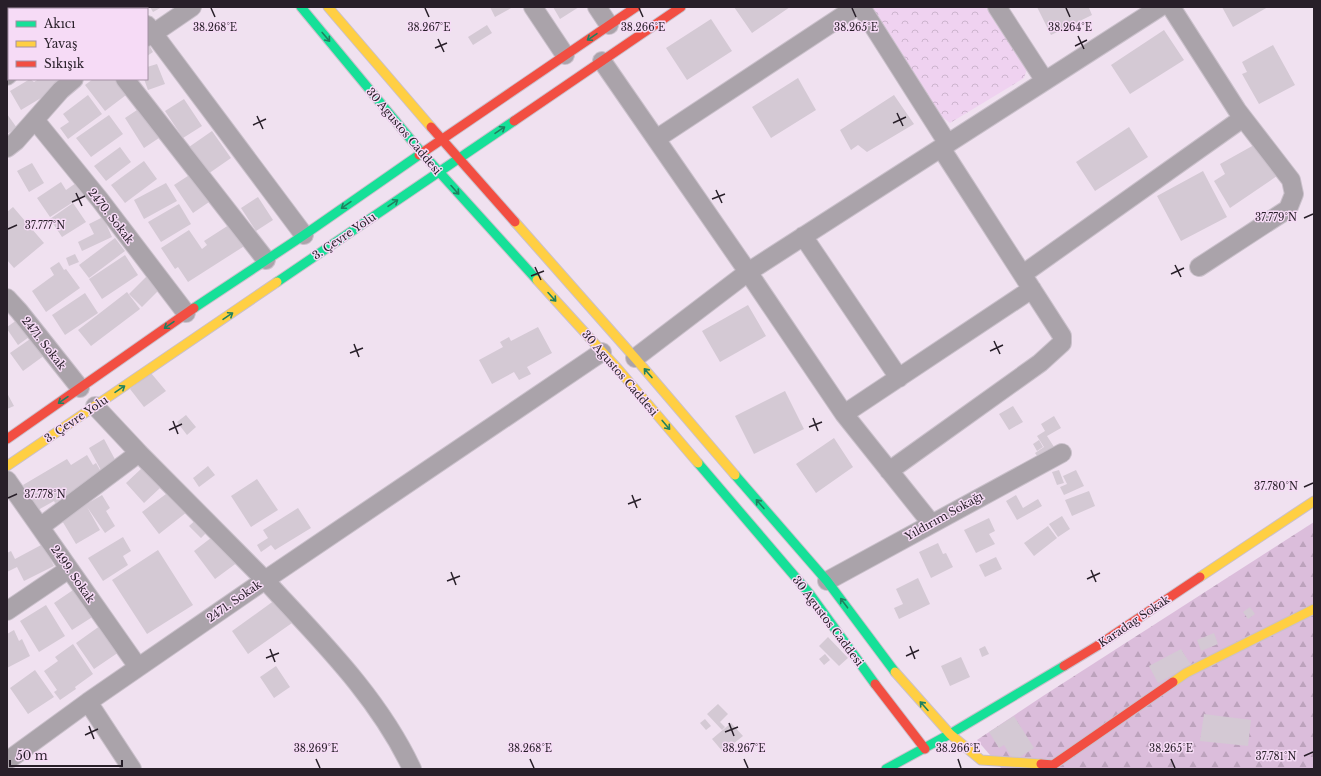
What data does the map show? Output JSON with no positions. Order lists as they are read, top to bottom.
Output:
{
  "streets": {
    "main road": ["30 Agustos Caddesi", "3. Çevre Yolu", "Karadag Sokak"],
    "street": [
      "2470. Sokak",
      "2471. Sokak",
      "Yıldırım Sokağı",
      "2499. Sokak"
    ]
  },
  "crossings": [
    ["30 Agustos Caddesi", "3. Çevre Yolu"],
    ["30 Agustos Caddesi", "Yıldırım Sokağı"],
    ["30 Agustos Caddesi", "Karadag Sokak"],
    ["2470. Sokak", "3. Çevre Yolu"],
    ["3. Çevre Yolu", "2471. Sokak"],
    ["2471. Sokak", "2499. Sokak"]
  ],
  "legend": ["Akıcı", "Yavaş", "Sıkışık"],
  "scale_bar": "50 m",
  "coordinates": [
    "38.268°E",
    "38.267°E",
    "38.266°E",
    "38.265°E",
    "38.264°E",
    "37.779°N",
    "37.777°N",
    "37.780°N",
    "37.778°N",
    "38.269°E",
    "37.781°N"
  ]
}
